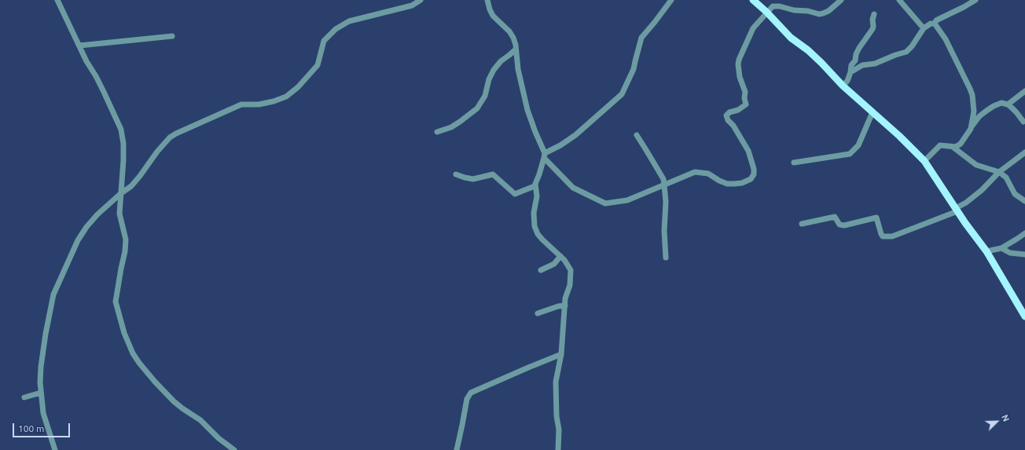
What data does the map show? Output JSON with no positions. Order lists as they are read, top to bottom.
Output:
{
  "scale_bar": "100 m",
  "north": "top right"
}
